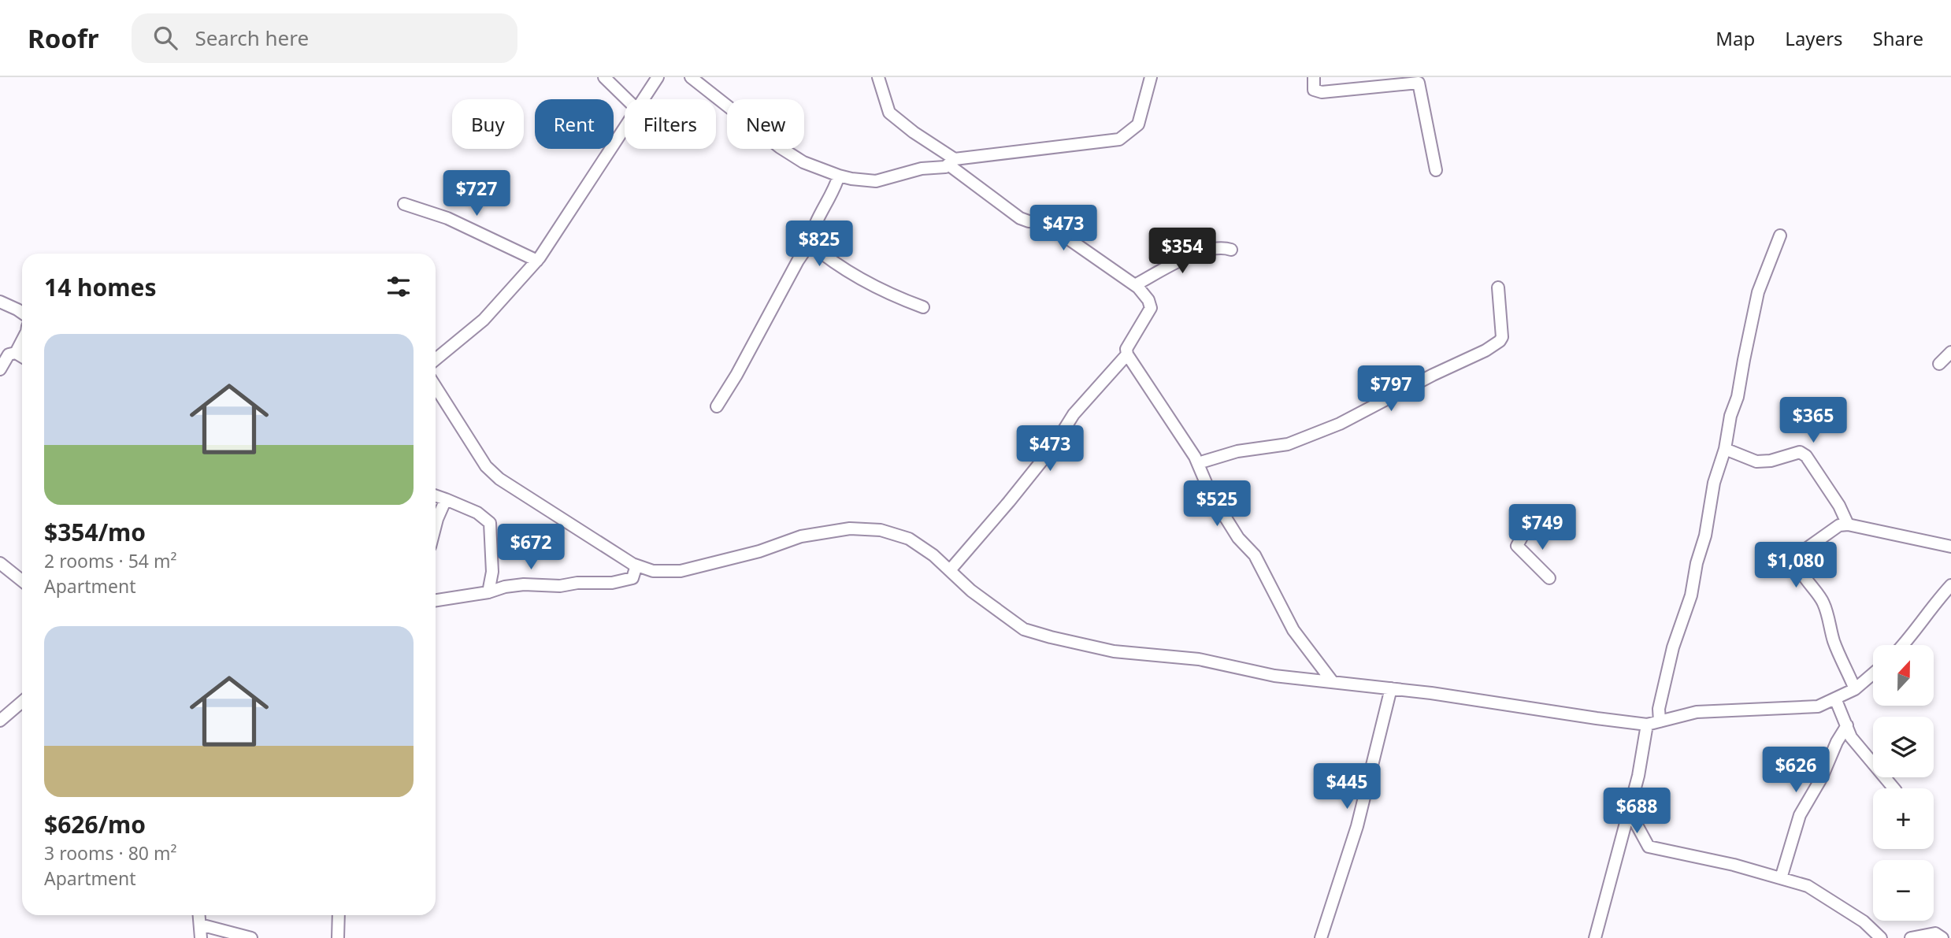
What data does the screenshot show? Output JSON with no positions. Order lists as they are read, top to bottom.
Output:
{
  "north": "top",
  "page": {
    "header": "Roofr",
    "search": "Search here",
    "nav": ["Map", "Layers", "Share"],
    "chip": [
      "Buy",
      "Rent",
      "Filters",
      "New"
    ],
    "price": [
      "$727",
      "$473",
      "$825",
      "$354",
      "$797",
      "$365",
      "$473",
      "$525",
      "$749",
      "$672",
      "$1,080",
      "$626",
      "$445",
      "$688"
    ],
    "heading": "14 homes",
    "list": [
      {
        "name": "$354/mo",
        "note": "2 rooms · 54 m² · Apartment"
      },
      {
        "name": "$626/mo",
        "note": "3 rooms · 80 m² · Apartment"
      }
    ],
    "map_buttons": ["+", "−"]
  }
}
